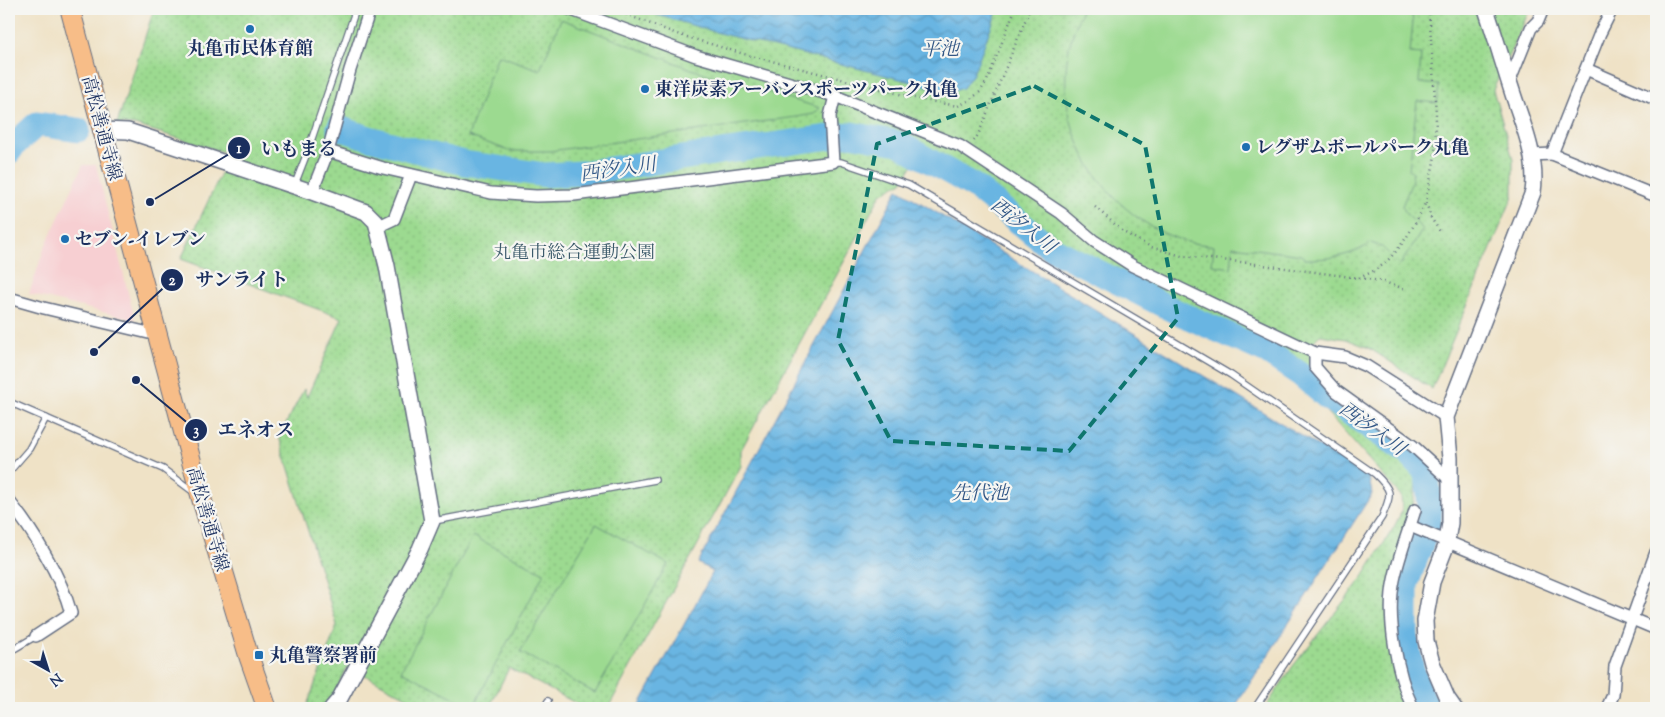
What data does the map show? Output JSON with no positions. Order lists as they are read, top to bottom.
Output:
{
  "streets": {
    "main road": ["高松善通寺線"]
  },
  "water": ["平池", "西汐入川", "先代池"],
  "parks": ["丸亀市総合運動公園"],
  "places": {
    "other": [
      "丸亀市民体育館",
      "東洋炭素アーバンスポーツパーク丸亀",
      "レグザムボールパーク丸亀",
      "いもまる",
      "セブン-イレブン",
      "サンライト",
      "エネオス"
    ],
    "transit": ["丸亀警察署前"]
  },
  "north": "bottom right"
}
